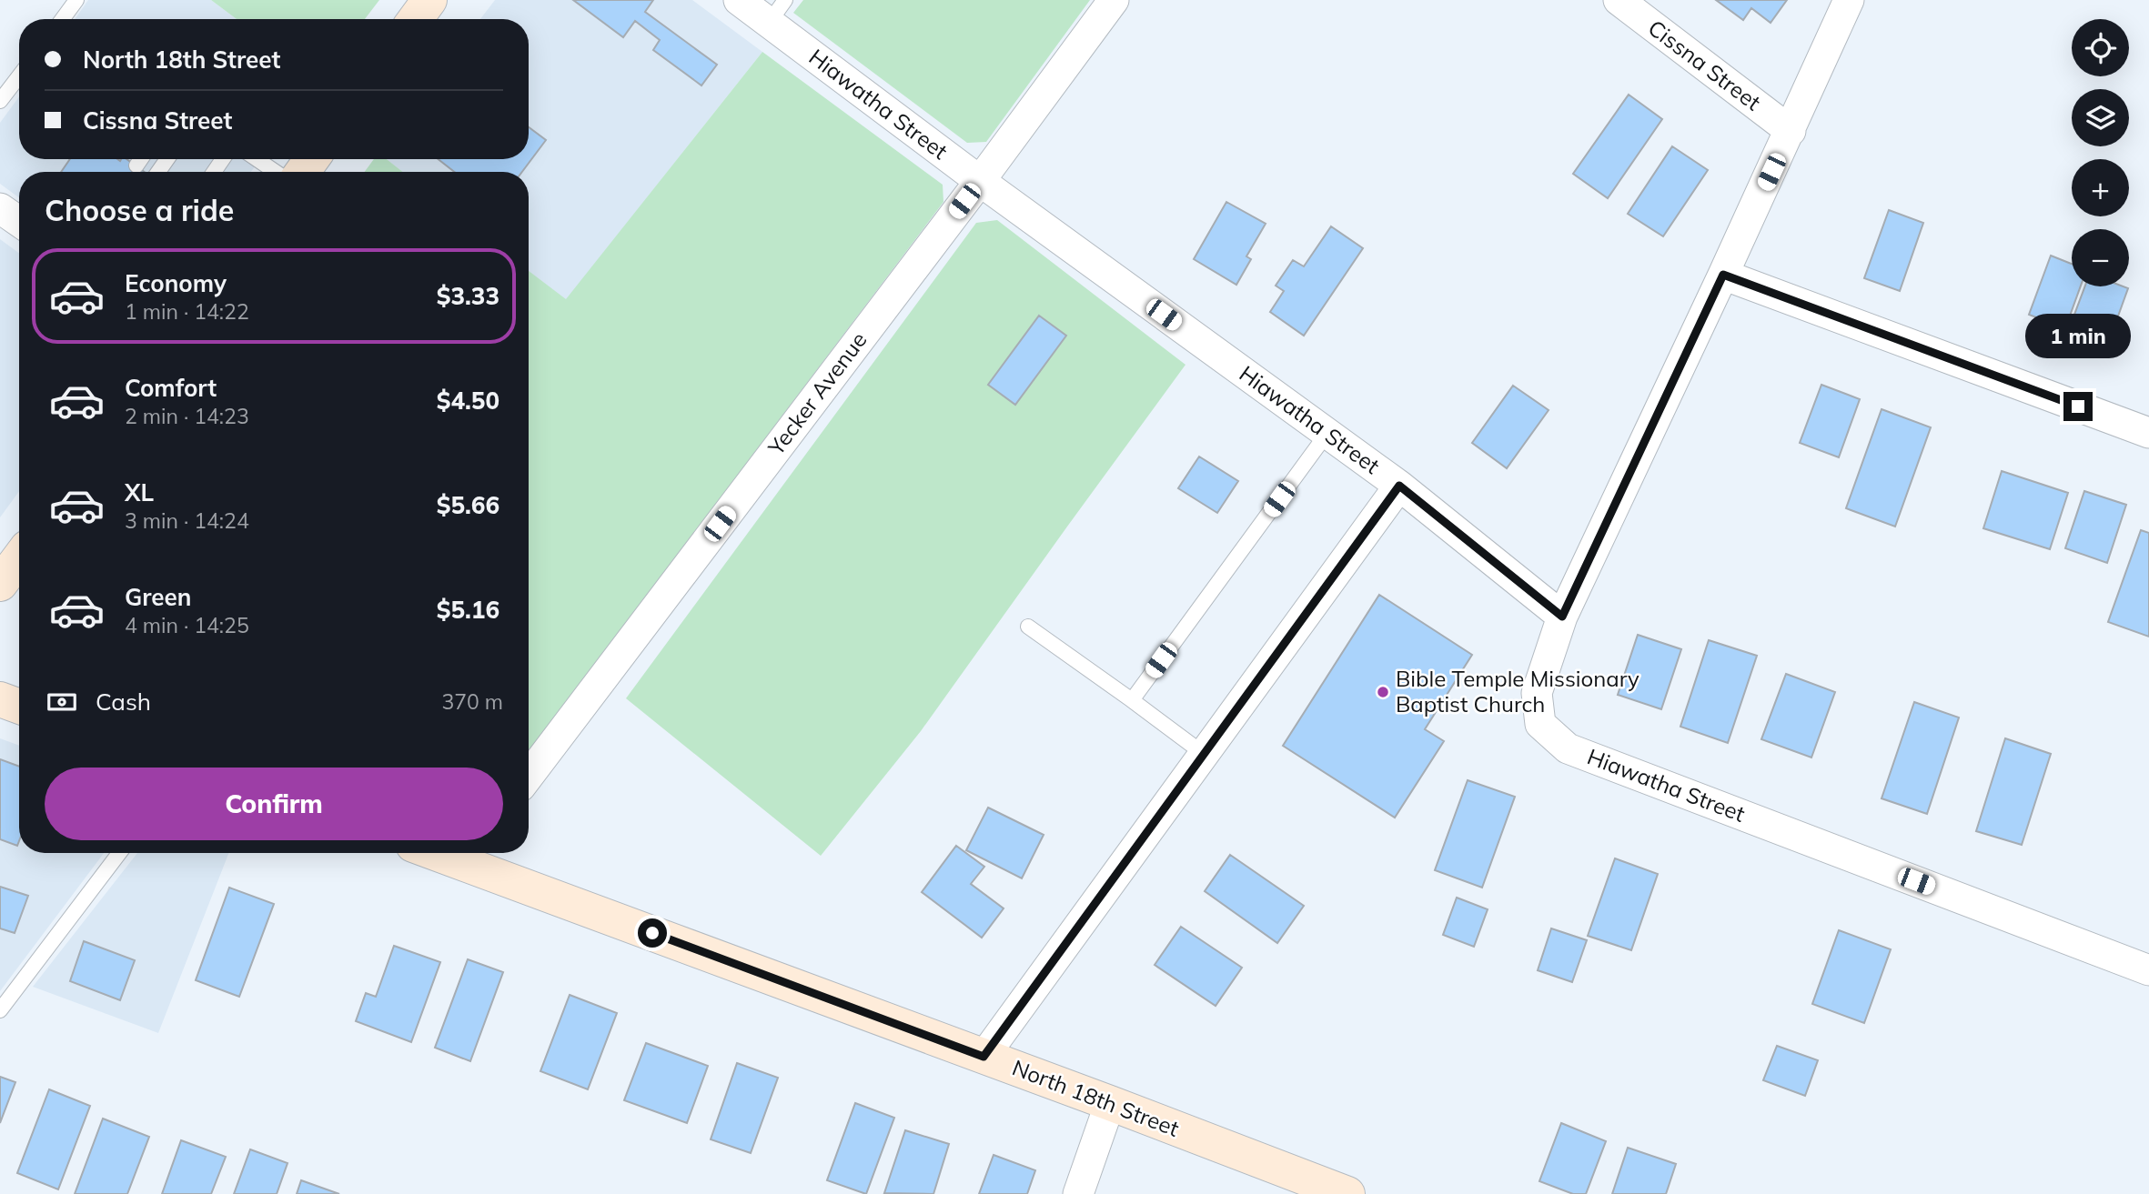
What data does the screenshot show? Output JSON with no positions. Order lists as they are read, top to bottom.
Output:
{
  "streets": {
    "main road": ["North 18th Street"],
    "street": ["Cissna Street", "Hiawatha Street", "Yecker Avenue"]
  },
  "crossings": [
    ["Hiawatha Street", "Yecker Avenue"]
  ],
  "places": ["Bible Temple Missionary Baptist Church"],
  "page": {
    "map_buttons": ["+", "−"],
    "banner": ["North 18th Street", "Cissna Street"],
    "heading": "Choose a ride",
    "list": [
      {
        "name": "Economy",
        "note": "1 min · 14:22",
        "value": "$3.33"
      },
      {
        "name": "Comfort",
        "note": "2 min · 14:23",
        "value": "$4.50"
      },
      {
        "name": "XL",
        "note": "3 min · 14:24",
        "value": "$5.66"
      },
      {
        "name": "Green",
        "note": "4 min · 14:25",
        "value": "$5.16"
      }
    ],
    "bubble": "1 min",
    "pay": ["Cash", "370 m"],
    "buttons": "Confirm"
  }
}
